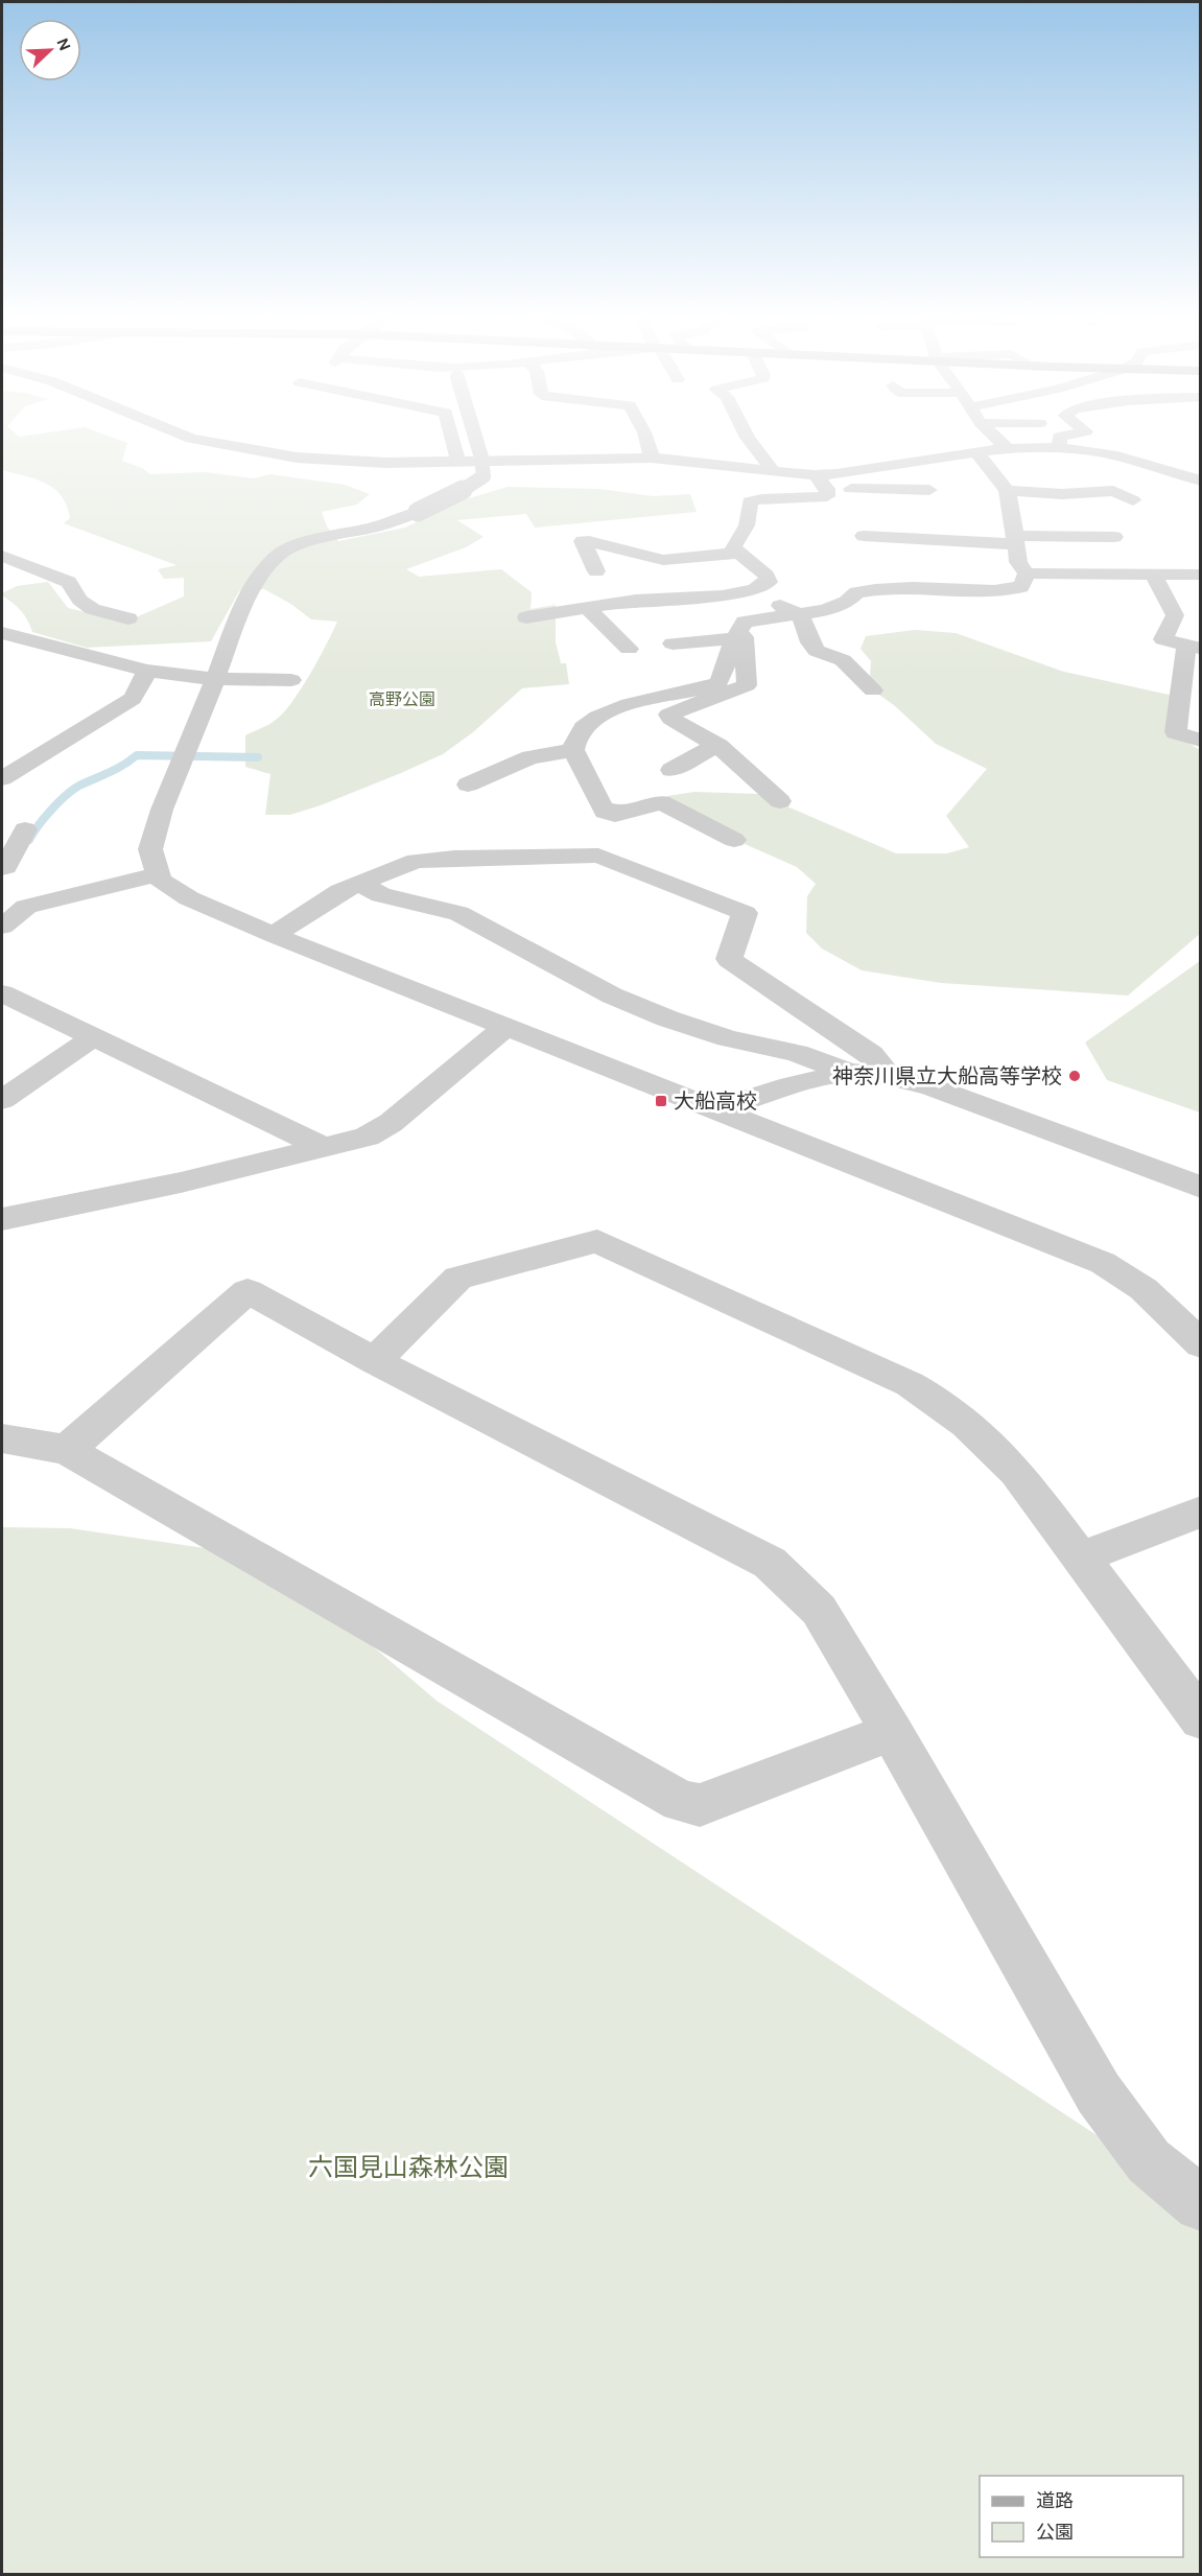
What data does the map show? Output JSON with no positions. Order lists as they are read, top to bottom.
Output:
{
  "parks": ["高野公園", "六国見山森林公園"],
  "places": {
    "other": ["神奈川県立大船高等学校"],
    "transit": ["大船高校"]
  },
  "legend": ["道路", "公園"],
  "north": "top right"
}
